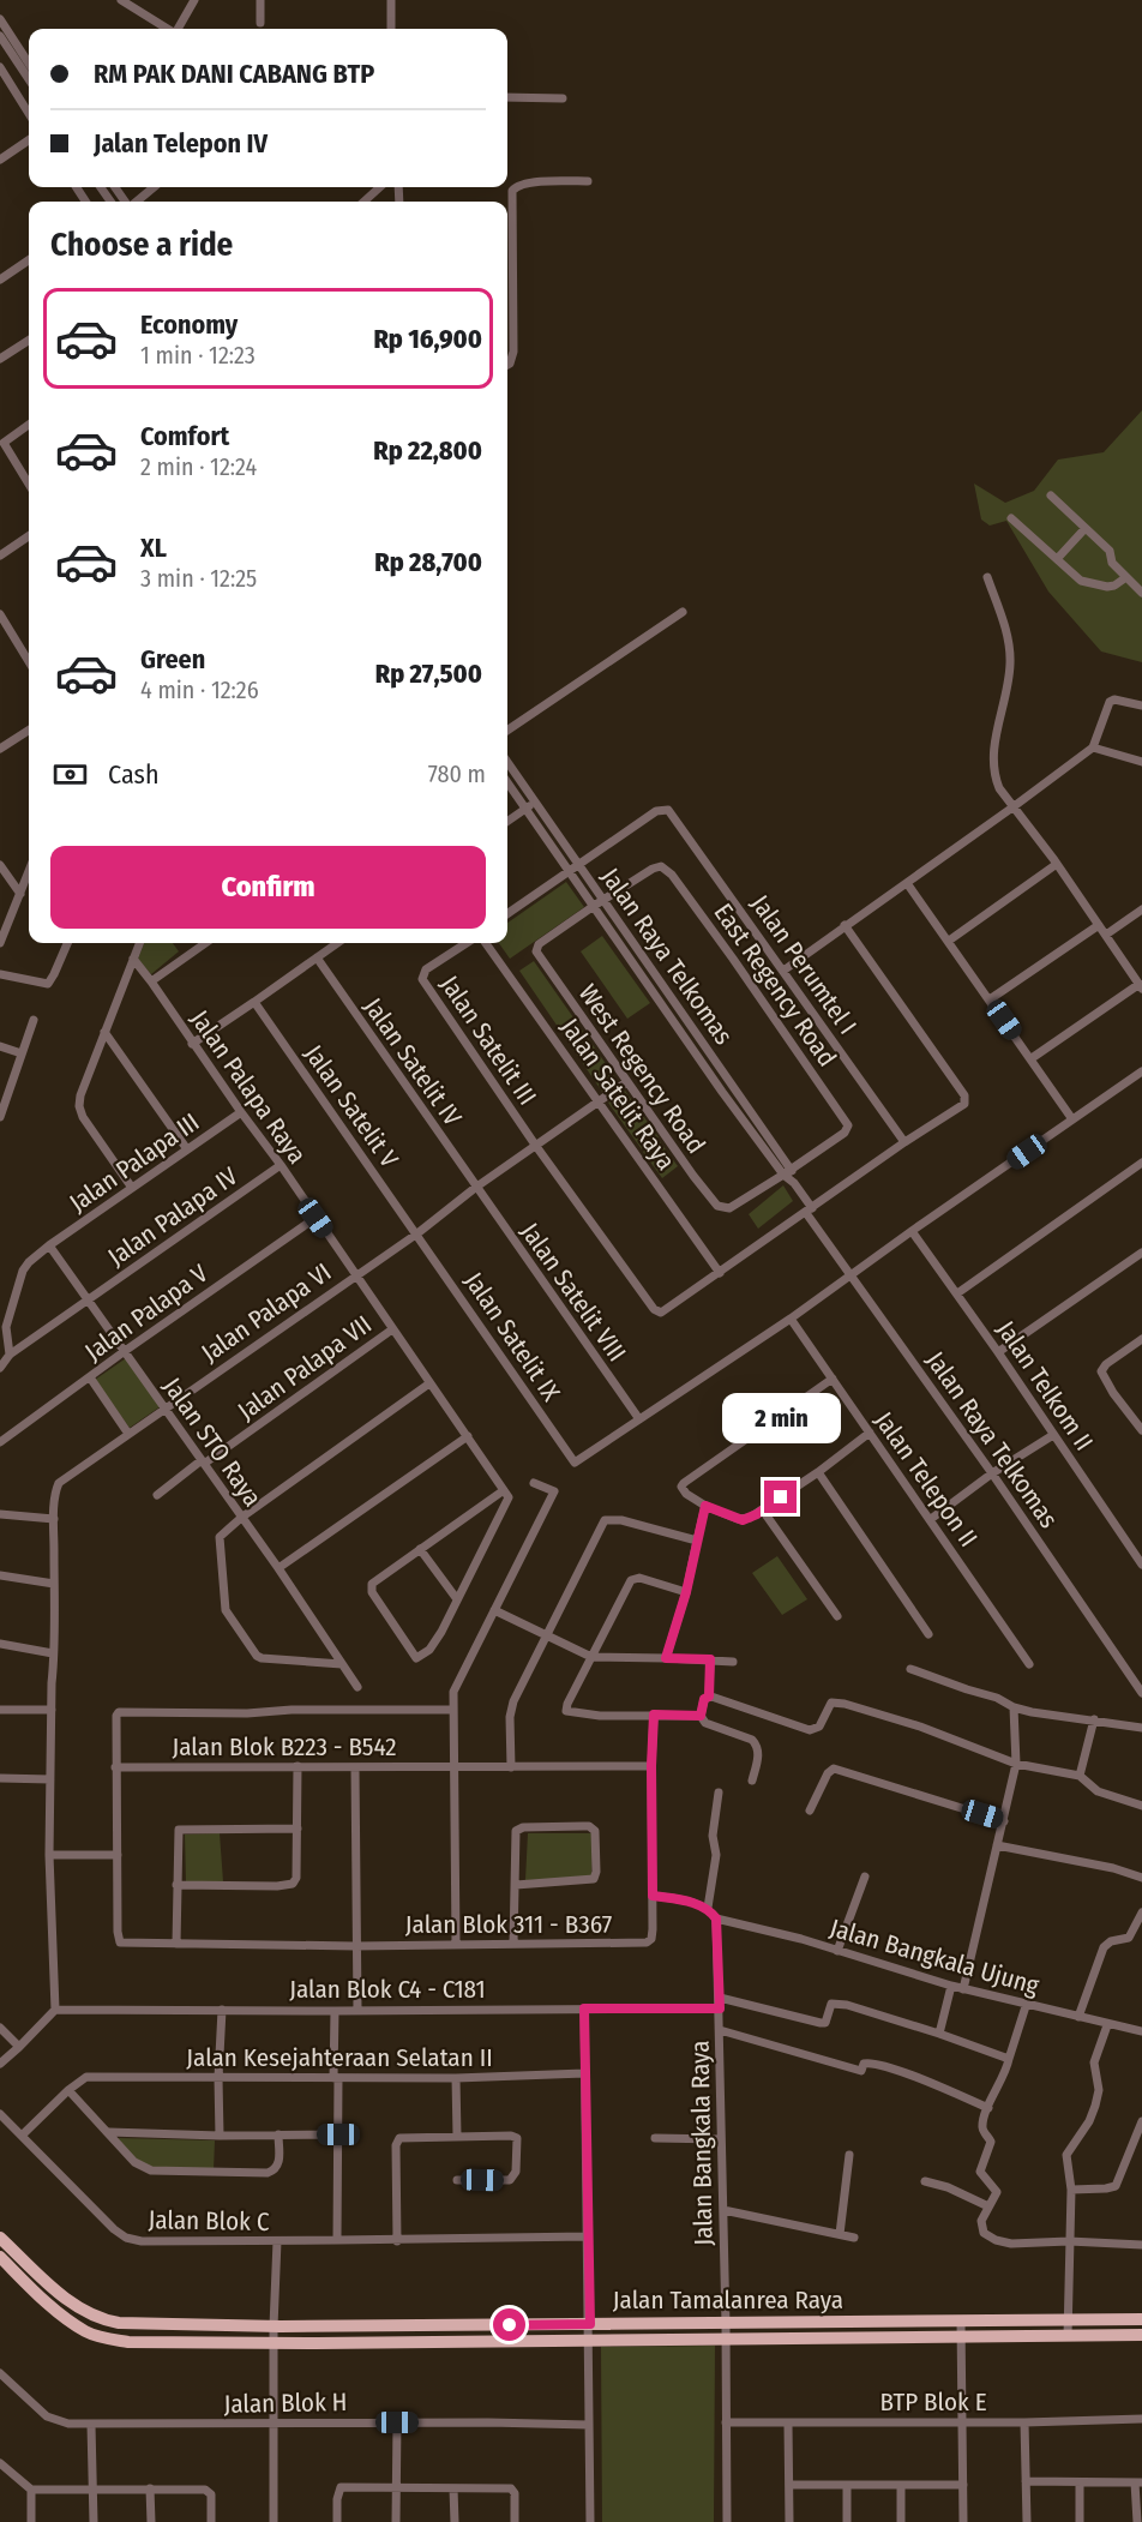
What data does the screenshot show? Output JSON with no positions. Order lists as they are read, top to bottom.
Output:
{
  "streets": {
    "main road": ["Jalan Tamalanrea Raya"],
    "street": [
      "Jalan Raya Telkomas",
      "Jalan Perumtel I",
      "East Regency Road",
      "Jalan Satelit III",
      "Jalan Satelit IV",
      "West Regency Road",
      "Jalan Palapa Raya",
      "Jalan Satelit Raya",
      "Jalan Satelit V",
      "Jalan Palapa III",
      "Jalan Palapa IV",
      "Jalan Satelit VIII",
      "Jalan Palapa V",
      "Jalan Palapa VI",
      "Jalan Satelit IX",
      "Jalan Palapa VII",
      "Jalan Telkom II",
      "Jalan STO Raya",
      "Jalan Telepon II",
      "Jalan Blok B223 - B542",
      "Jalan Blok 311 - B367",
      "Jalan Bangkala Ujung",
      "Jalan Blok C4 - C181",
      "Jalan Kesejahteraan Selatan II",
      "Jalan Bangkala Raya",
      "Jalan Blok C",
      "BTP Blok E",
      "Jalan Blok H"
    ]
  },
  "crossings": [
    ["Jalan Raya Telkomas", "Jalan Perumtel I"],
    ["Jalan Raya Telkomas", "East Regency Road"],
    ["Jalan Raya Telkomas", "West Regency Road"],
    ["East Regency Road", "West Regency Road"],
    ["Jalan Satelit III", "Jalan Palapa VI"],
    ["Jalan Satelit IV", "Jalan Satelit VIII"],
    ["Jalan Satelit IV", "Jalan Palapa VI"],
    ["West Regency Road", "Jalan Palapa VI"],
    ["Jalan Palapa Raya", "Jalan Palapa III"],
    ["Jalan Palapa Raya", "Jalan Palapa IV"],
    ["Jalan Palapa Raya", "Jalan Palapa V"],
    ["Jalan Palapa Raya", "Jalan Palapa VI"],
    ["Jalan Palapa Raya", "Jalan Palapa VII"],
    ["Jalan Satelit Raya", "Jalan Palapa VI"],
    ["Jalan Satelit V", "Jalan Palapa VI"],
    ["Jalan Satelit V", "Jalan Satelit IX"],
    ["Jalan Palapa III", "Jalan STO Raya"],
    ["Jalan Palapa IV", "Jalan STO Raya"],
    ["Jalan Satelit VIII", "Jalan Palapa VI"],
    ["Jalan Satelit VIII", "Jalan Satelit IX"],
    ["Jalan Palapa V", "Jalan STO Raya"],
    ["Jalan Palapa VI", "Jalan Satelit IX"],
    ["Jalan Palapa VI", "Jalan STO Raya"],
    ["Jalan Palapa VI", "Jalan Blok C4 - C181"],
    ["Jalan Palapa VII", "Jalan STO Raya"],
    ["Jalan Bangkala Ujung", "Jalan Bangkala Raya"],
    ["Jalan Blok C4 - C181", "Jalan Bangkala Raya"],
    ["Jalan Bangkala Raya", "Jalan Tamalanrea Raya"],
    ["Jalan Bangkala Raya", "BTP Blok E"]
  ],
  "page": {
    "banner": ["RM PAK DANI CABANG BTP", "Jalan Telepon IV"],
    "heading": "Choose a ride",
    "list": [
      {
        "name": "Economy",
        "note": "1 min · 12:23",
        "value": "Rp 16,900"
      },
      {
        "name": "Comfort",
        "note": "2 min · 12:24",
        "value": "Rp 22,800"
      },
      {
        "name": "XL",
        "note": "3 min · 12:25",
        "value": "Rp 28,700"
      },
      {
        "name": "Green",
        "note": "4 min · 12:26",
        "value": "Rp 27,500"
      }
    ],
    "pay": ["Cash", "780 m"],
    "buttons": "Confirm",
    "bubble": "2 min"
  }
}
